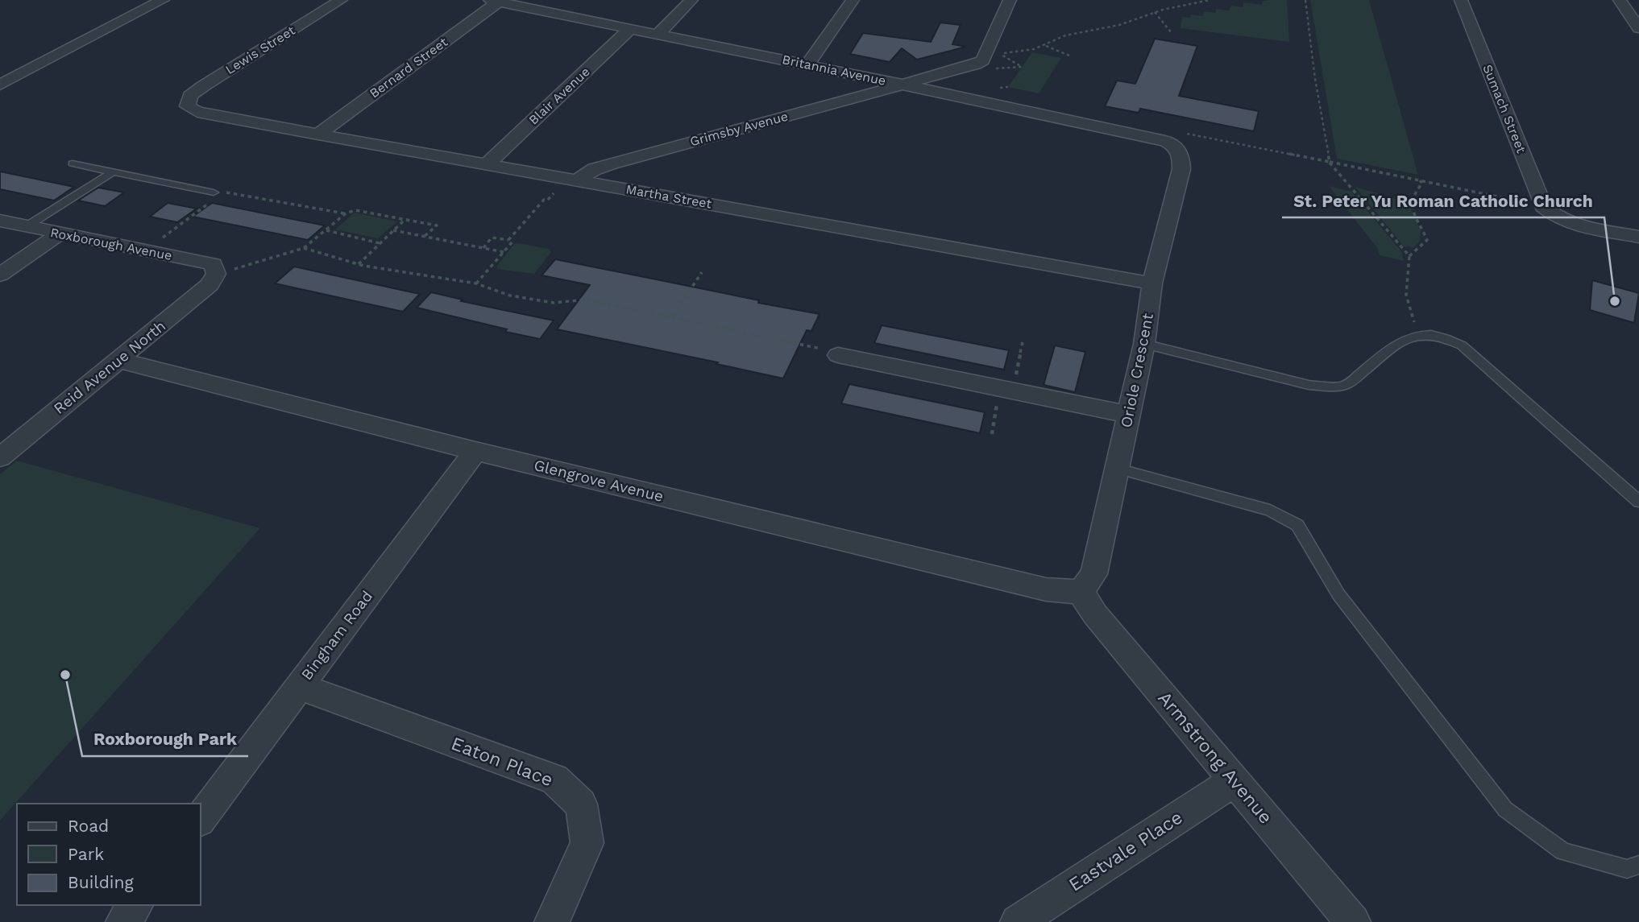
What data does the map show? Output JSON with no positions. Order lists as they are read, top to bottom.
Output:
{
  "streets": {
    "street": [
      "Lewis Street",
      "Bernard Street",
      "Britannia Avenue",
      "Blair Avenue",
      "Sumach Street",
      "Grimsby Avenue",
      "Martha Street",
      "Roxborough Avenue",
      "Reid Avenue North",
      "Oriole Crescent",
      "Glengrove Avenue",
      "Bingham Road",
      "Armstrong Avenue",
      "Eaton Place",
      "Eastvale Place"
    ]
  },
  "crossings": [
    ["Lewis Street", "Martha Street"],
    ["Bernard Street", "Britannia Avenue"],
    ["Bernard Street", "Martha Street"],
    ["Britannia Avenue", "Blair Avenue"],
    ["Britannia Avenue", "Grimsby Avenue"],
    ["Britannia Avenue", "Oriole Crescent"],
    ["Blair Avenue", "Martha Street"],
    ["Grimsby Avenue", "Martha Street"],
    ["Martha Street", "Oriole Crescent"],
    ["Roxborough Avenue", "Reid Avenue North"],
    ["Reid Avenue North", "Glengrove Avenue"],
    ["Oriole Crescent", "Glengrove Avenue"],
    ["Oriole Crescent", "Armstrong Avenue"],
    ["Glengrove Avenue", "Bingham Road"],
    ["Glengrove Avenue", "Armstrong Avenue"],
    ["Bingham Road", "Eaton Place"],
    ["Armstrong Avenue", "Eastvale Place"]
  ],
  "places": ["St. Peter Yu Roman Catholic Church", "Roxborough Park"],
  "legend": ["Road", "Park", "Building"]
}
